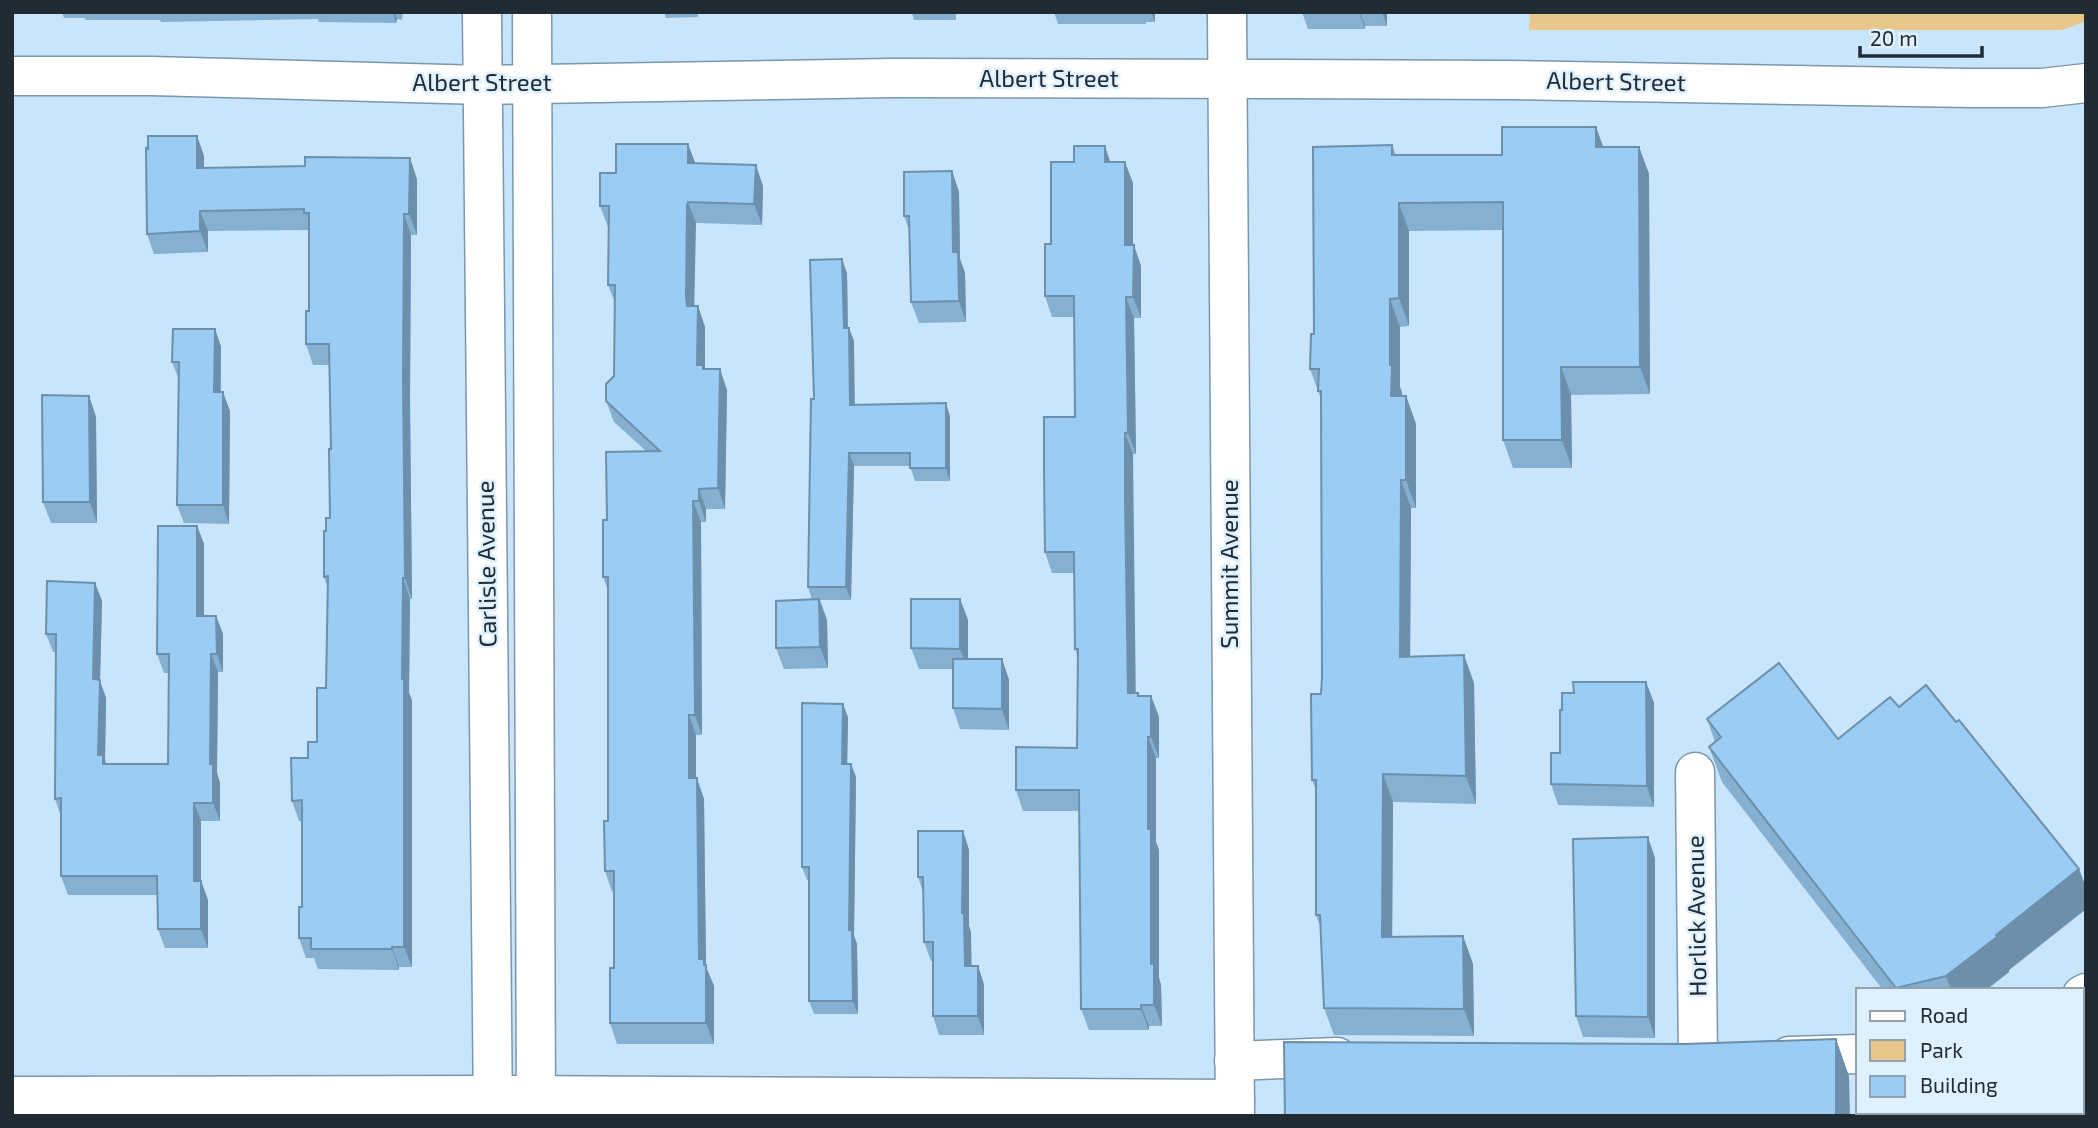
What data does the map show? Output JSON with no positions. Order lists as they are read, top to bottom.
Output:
{
  "streets": {
    "street": [
      "Albert Street",
      "Carlisle Avenue",
      "Summit Avenue",
      "Horlick Avenue"
    ]
  },
  "crossings": [
    ["Albert Street", "Carlisle Avenue"],
    ["Albert Street", "Summit Avenue"]
  ],
  "legend": ["Road", "Park", "Building"],
  "scale_bar": "20 m"
}
